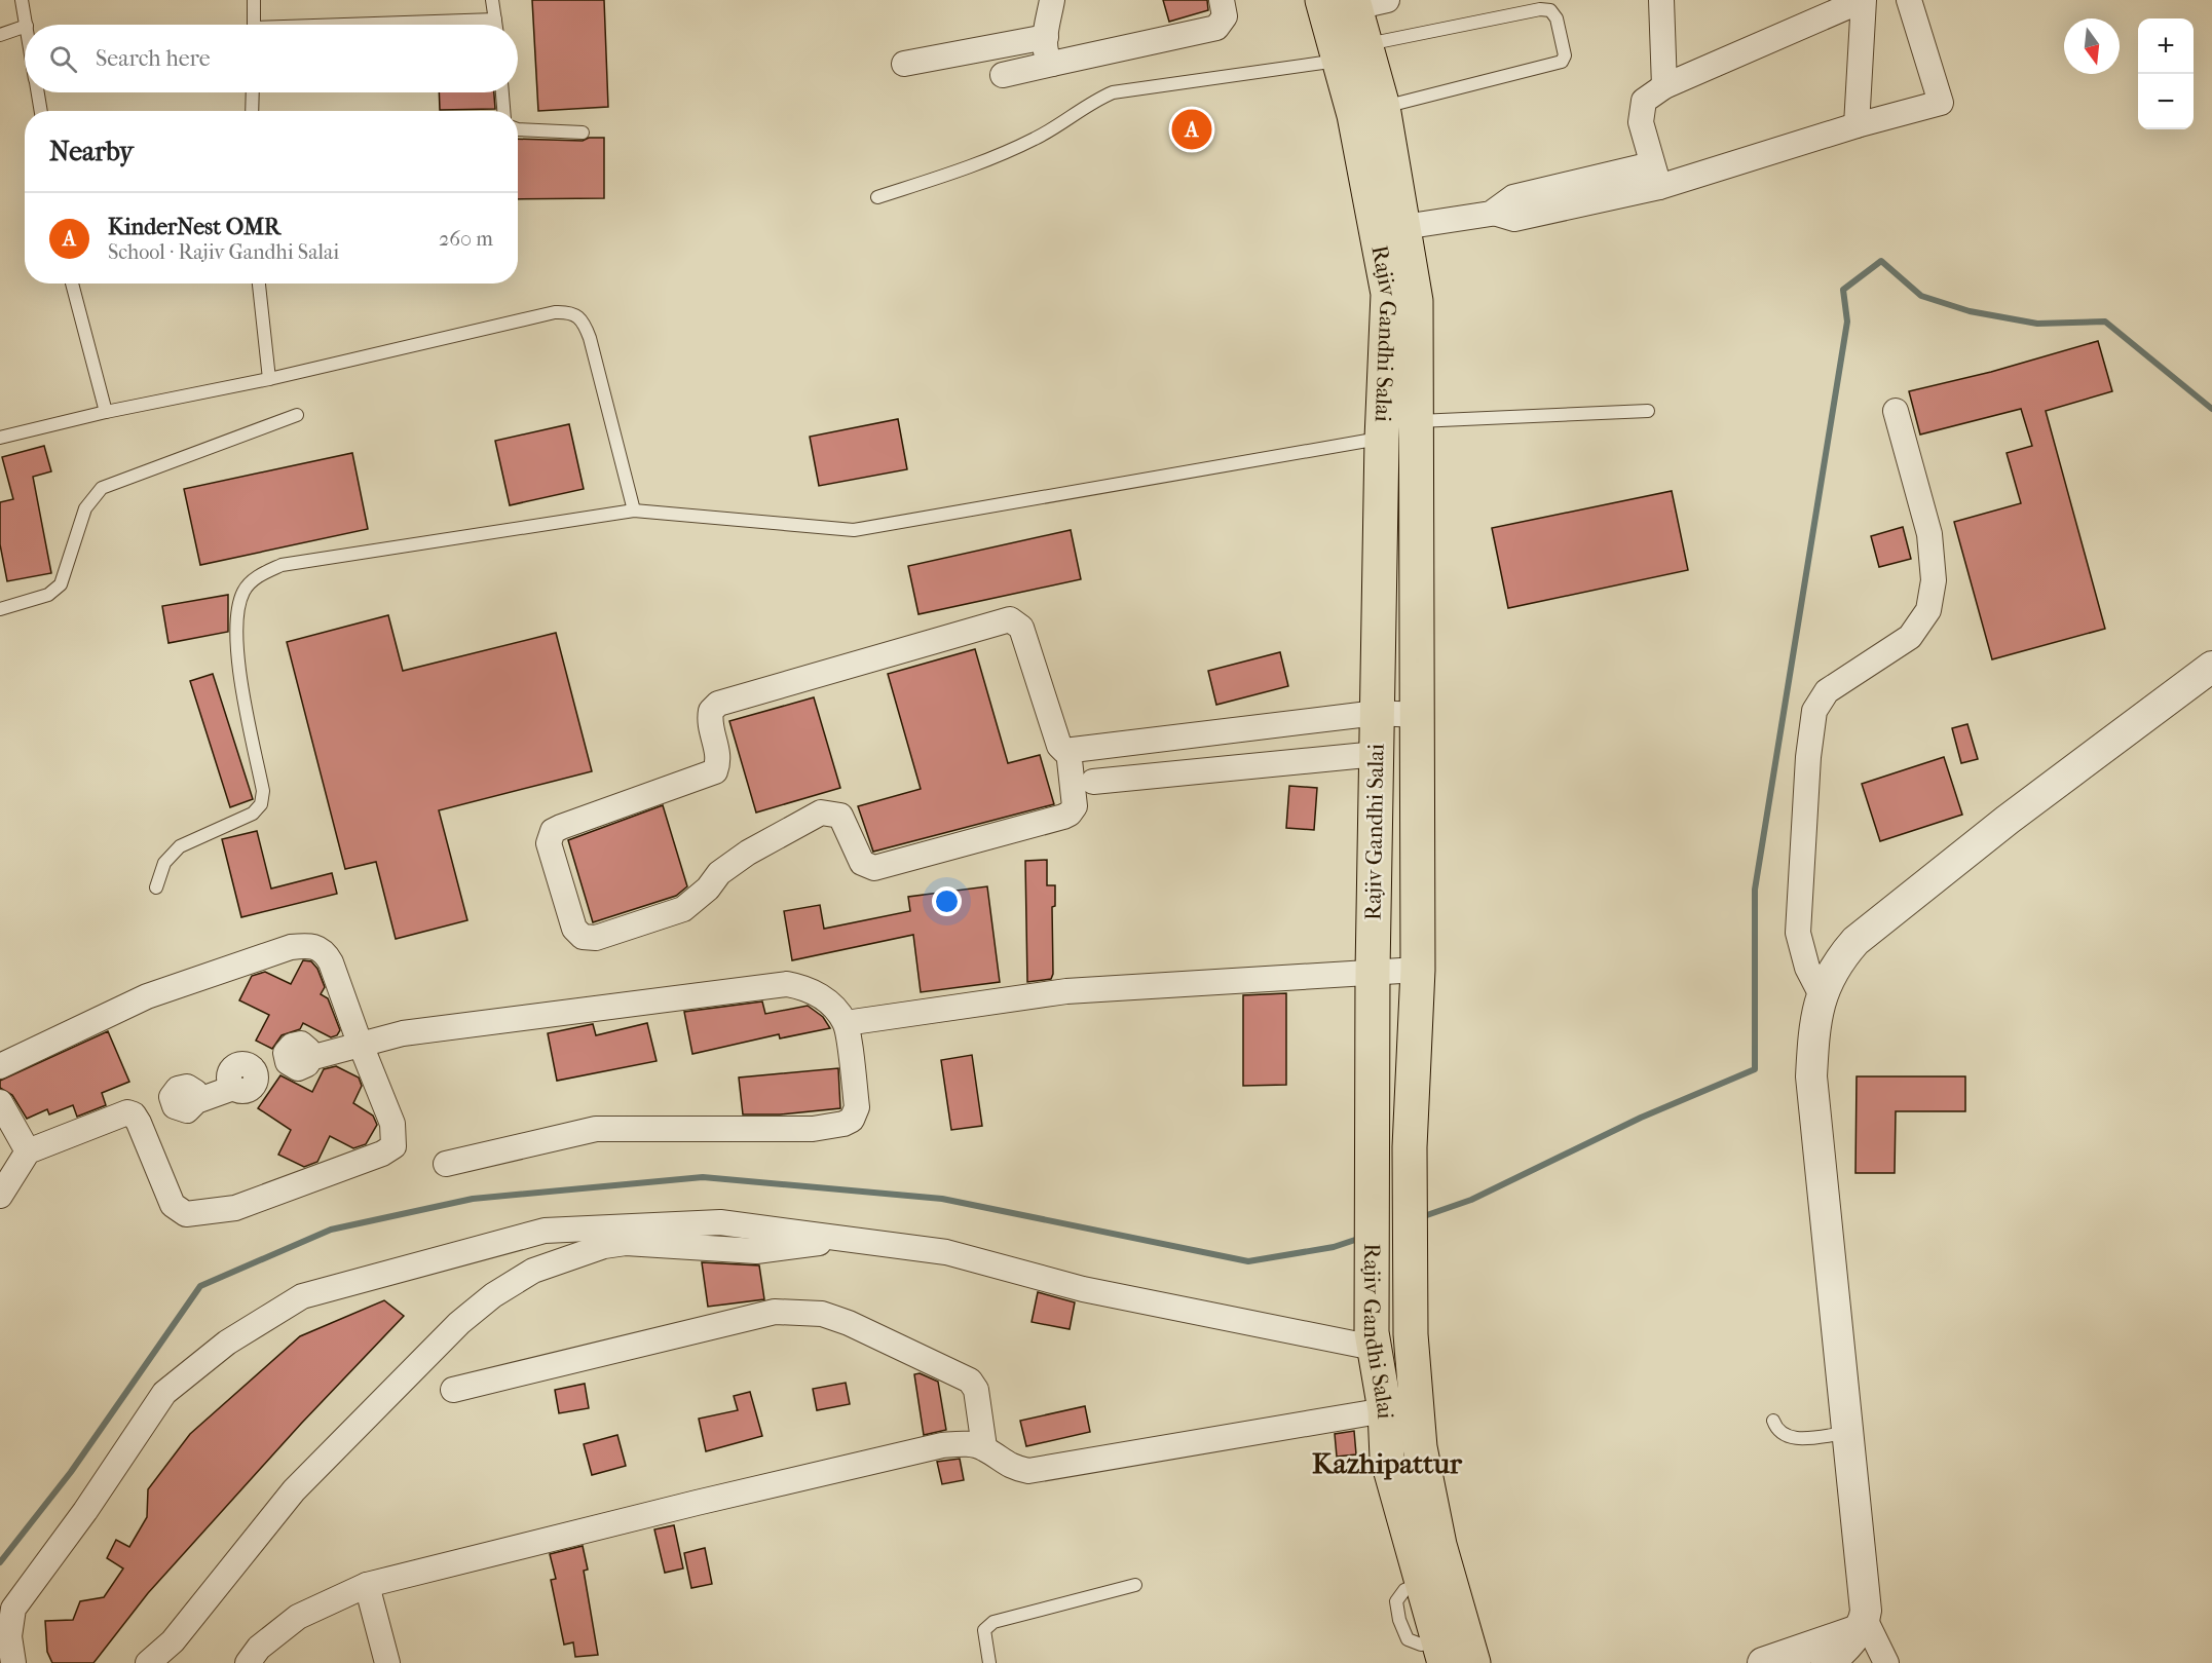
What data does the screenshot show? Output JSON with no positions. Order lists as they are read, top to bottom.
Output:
{
  "streets": {
    "main road": ["Rajiv Gandhi Salai"]
  },
  "districts": ["Kazhipattur"],
  "north": "bottom",
  "page": {
    "map_buttons": ["+", "−"],
    "search": "Search here",
    "pins": "A",
    "heading": "Nearby",
    "list": [
      {
        "mark": "A",
        "name": "KinderNest OMR",
        "note": "School · Rajiv Gandhi Salai",
        "value": "260 m"
      }
    ]
  }
}
